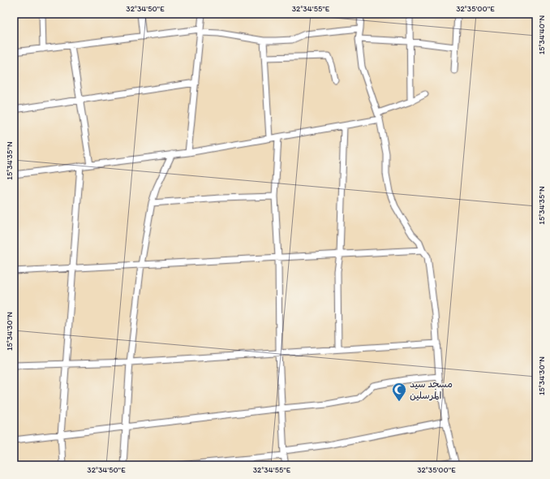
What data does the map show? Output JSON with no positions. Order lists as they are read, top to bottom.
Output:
{
  "places": {
    "mosque": ["مسجد سيد المرسلين"]
  },
  "coordinates": [
    "32°34'50\"E",
    "32°34'55\"E",
    "32°35'00\"E",
    "15°34'40\"N",
    "15°34'35\"N",
    "15°34'30\"N"
  ]
}
